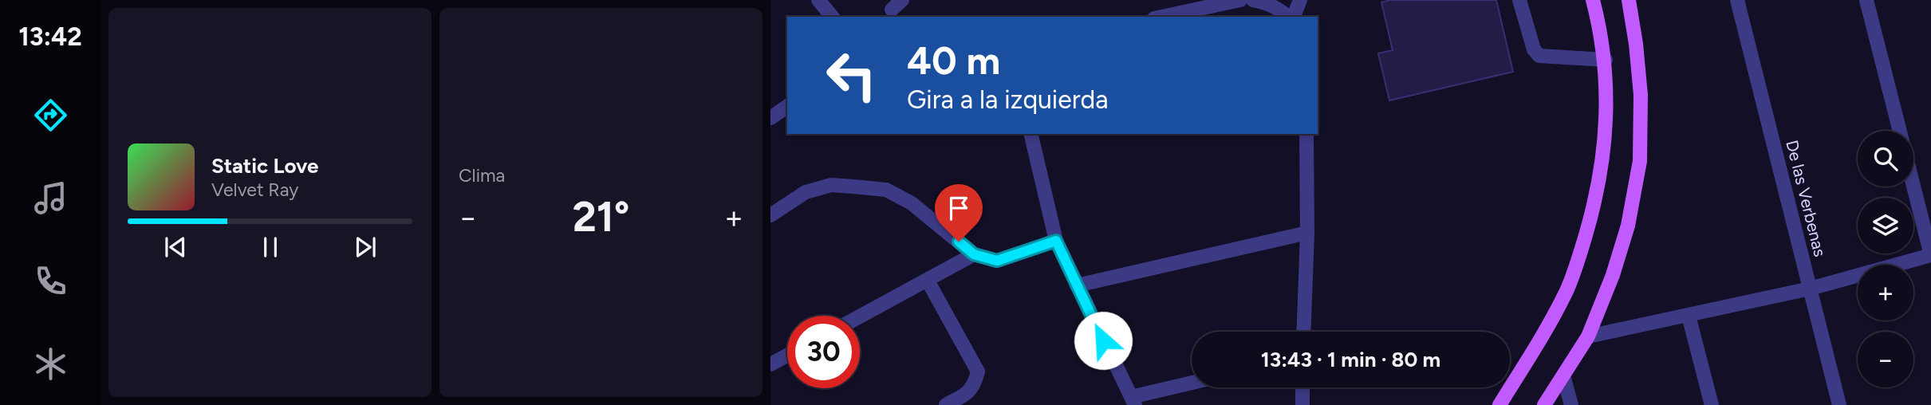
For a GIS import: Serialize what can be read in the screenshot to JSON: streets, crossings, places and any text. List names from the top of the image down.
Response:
{
  "streets": {
    "street": ["De las Verbenas"]
  },
  "page": {
    "tabs": "13:42",
    "tile": "Clima",
    "turn": ["40 m", "Gira a la izquierda"],
    "map_buttons": ["+", "−"],
    "song": ["Static Love", "Velvet Ray"],
    "heat": ["−", "21°", "+"],
    "limit": "30",
    "trip": "13:43 · 1 min · 80 m"
  }
}
